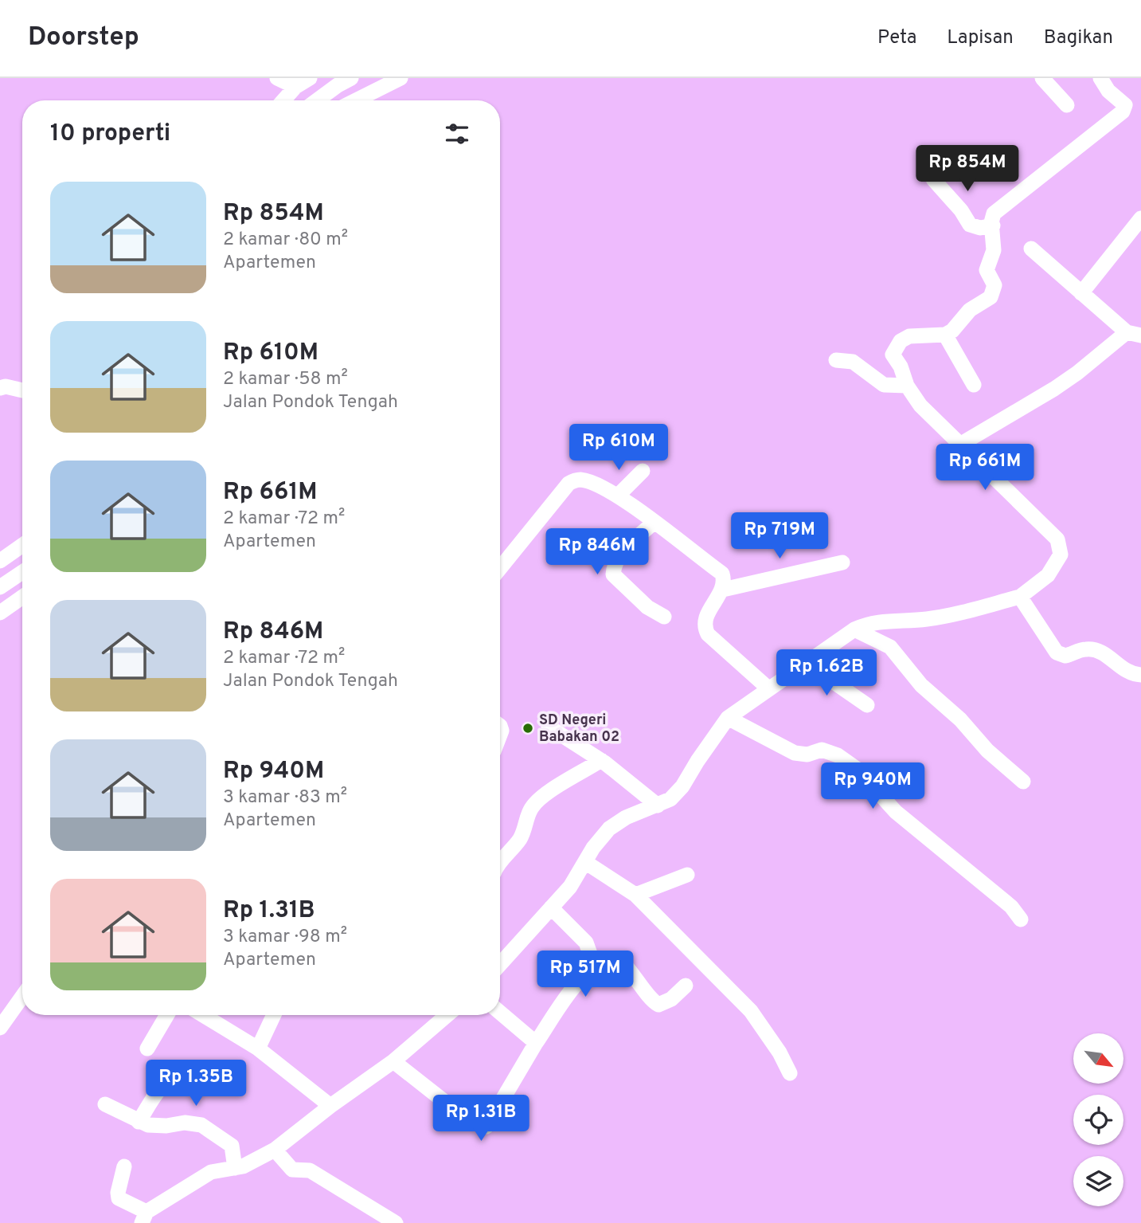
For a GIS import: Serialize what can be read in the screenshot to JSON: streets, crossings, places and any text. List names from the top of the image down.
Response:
{
  "places": ["SD Negeri Babakan 02"],
  "north": "bottom right",
  "page": {
    "header": "Doorstep",
    "nav": ["Peta", "Lapisan", "Bagikan"],
    "heading": "10 properti",
    "price": [
      "Rp 854M",
      "Rp 610M",
      "Rp 661M",
      "Rp 719M",
      "Rp 846M",
      "Rp 1.62B",
      "Rp 940M",
      "Rp 517M",
      "Rp 1.35B",
      "Rp 1.31B"
    ],
    "list": [
      {
        "name": "Rp 854M",
        "note": "2 kamar · 80 m² · Apartemen"
      },
      {
        "name": "Rp 610M",
        "note": "2 kamar · 58 m² · Jalan Pondok Tengah"
      },
      {
        "name": "Rp 661M",
        "note": "2 kamar · 72 m² · Apartemen"
      },
      {
        "name": "Rp 846M",
        "note": "2 kamar · 72 m² · Jalan Pondok Tengah"
      },
      {
        "name": "Rp 940M",
        "note": "3 kamar · 83 m² · Apartemen"
      },
      {
        "name": "Rp 1.31B",
        "note": "3 kamar · 98 m² · Apartemen"
      }
    ]
  }
}
